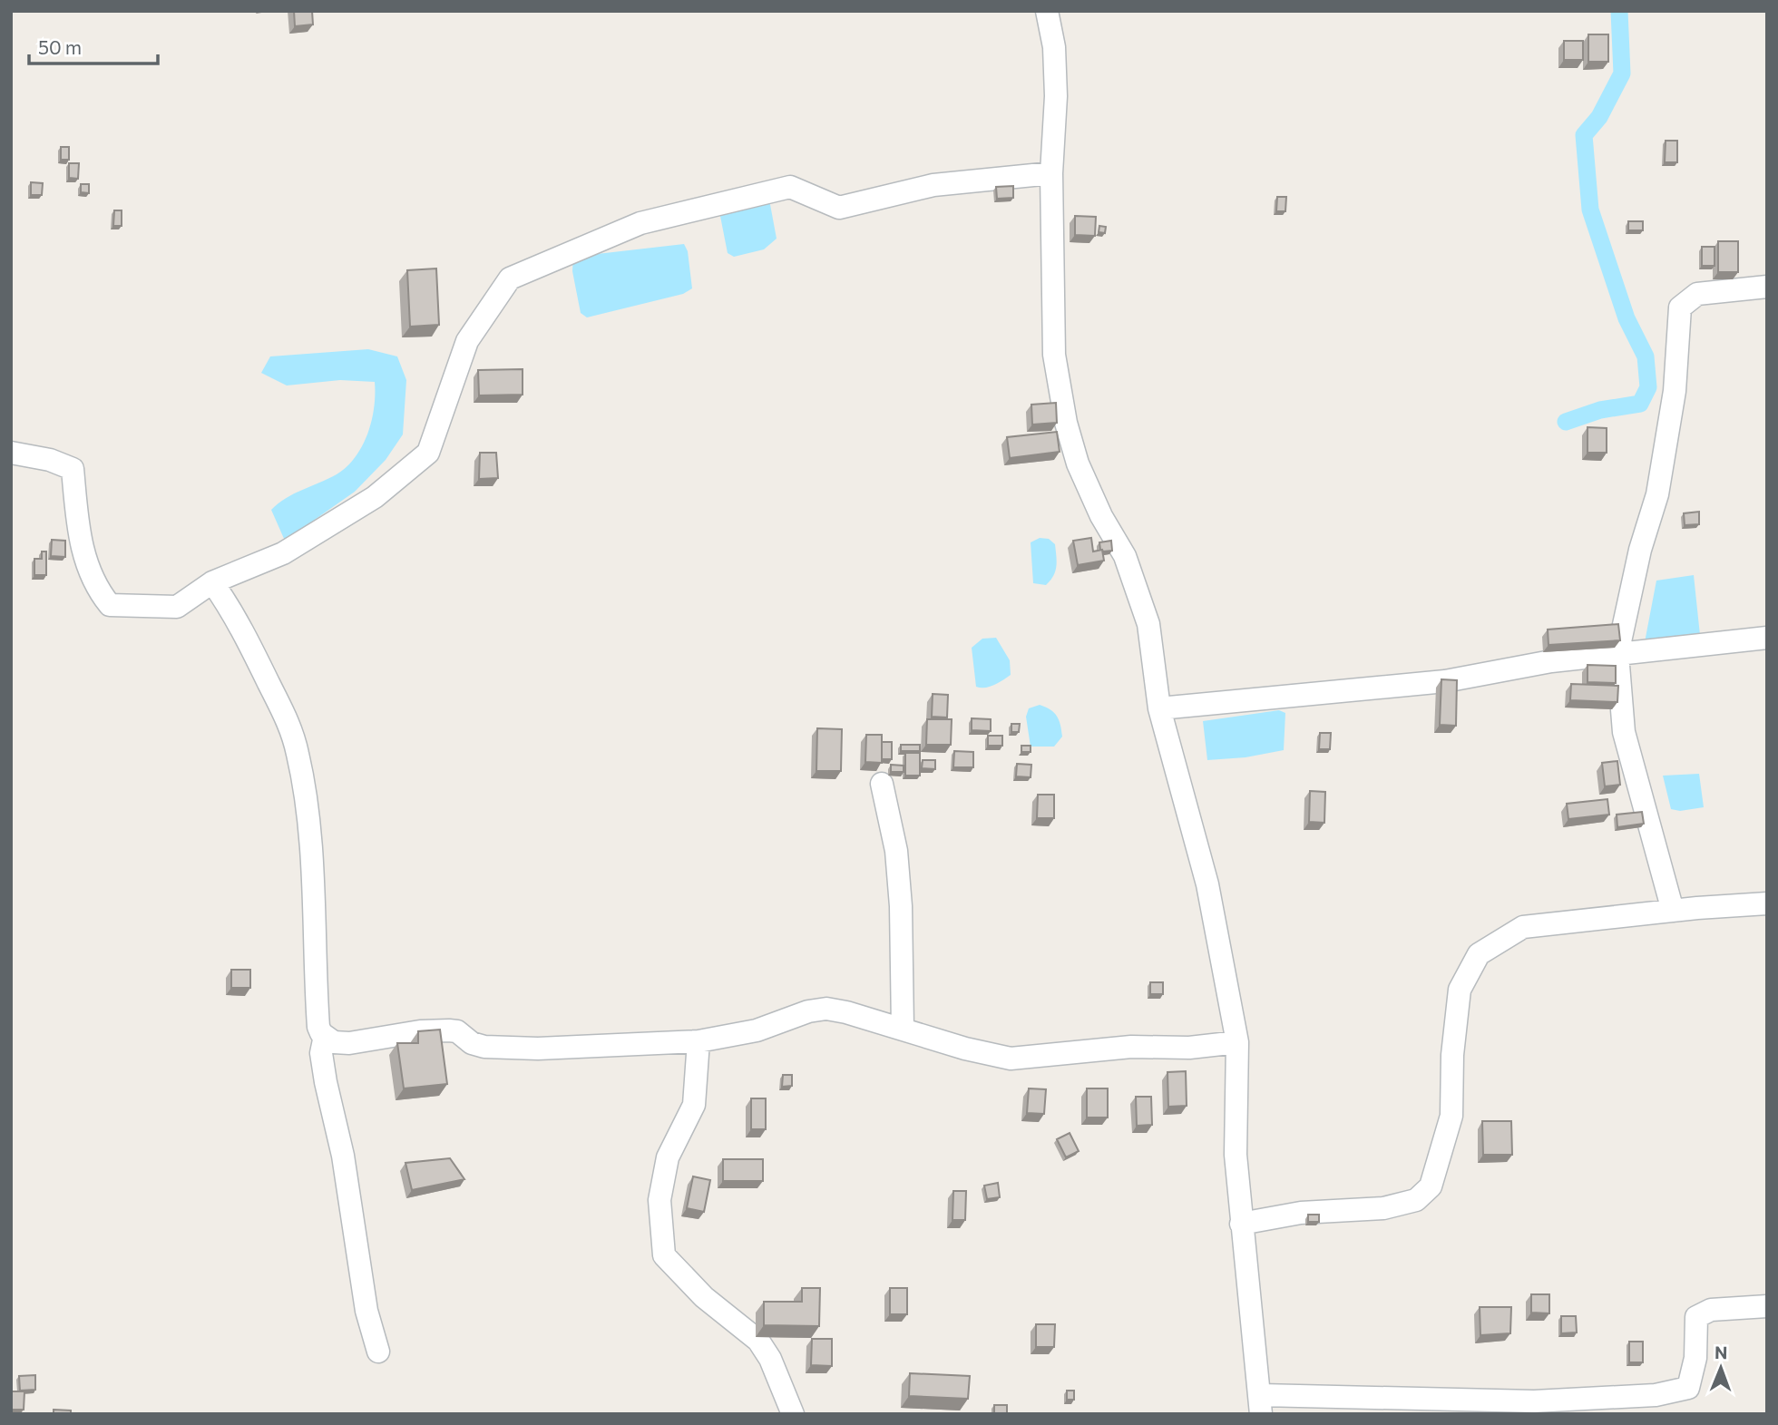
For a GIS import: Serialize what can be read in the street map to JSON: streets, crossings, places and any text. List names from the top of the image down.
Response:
{
  "scale_bar": "50 m",
  "north": "top"
}
